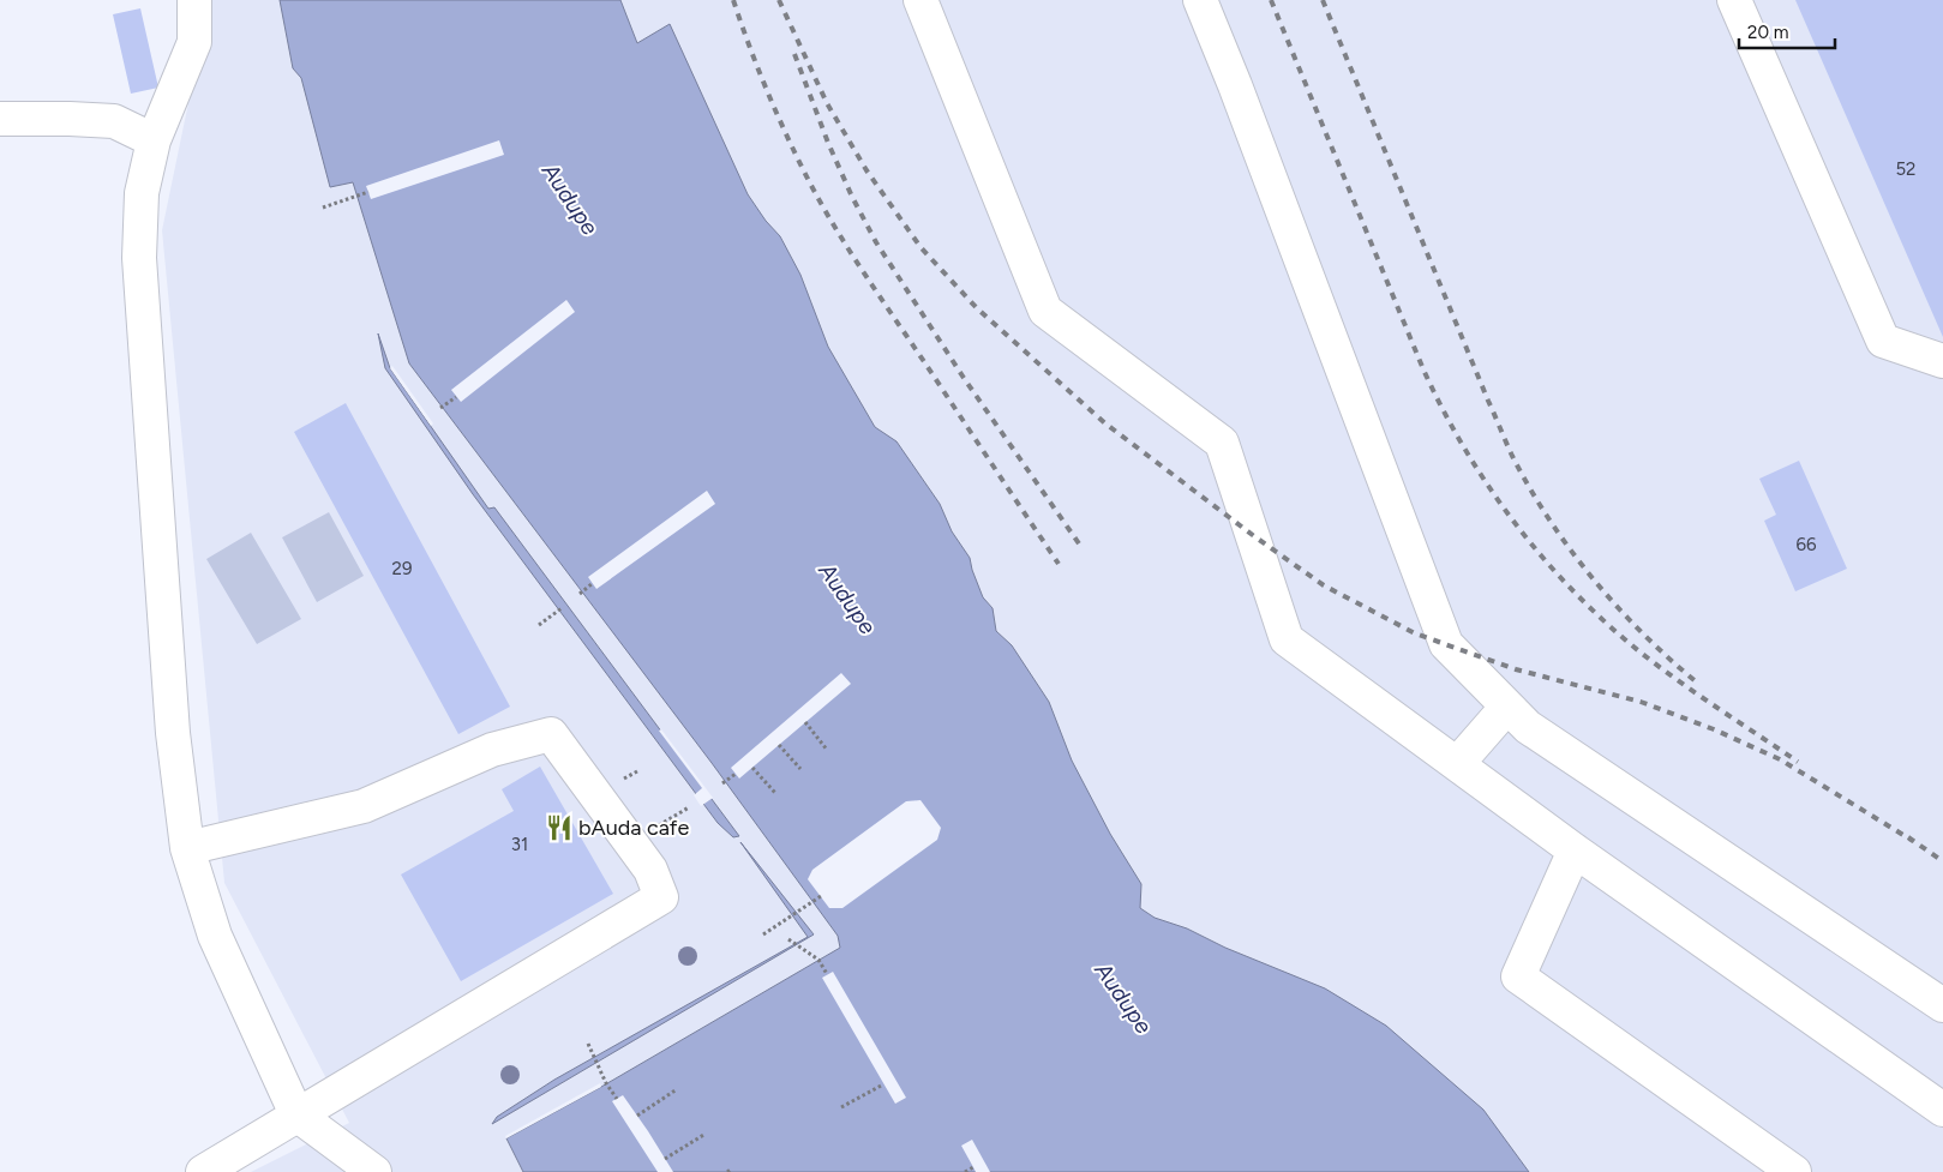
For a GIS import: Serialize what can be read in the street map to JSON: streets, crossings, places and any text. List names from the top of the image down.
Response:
{
  "water": ["Audupe"],
  "places": {
    "restaurant": ["bAuda cafe"]
  },
  "house_numbers": [
    "52",
    "66",
    "29",
    "31"
  ],
  "scale_bar": "20 m"
}
